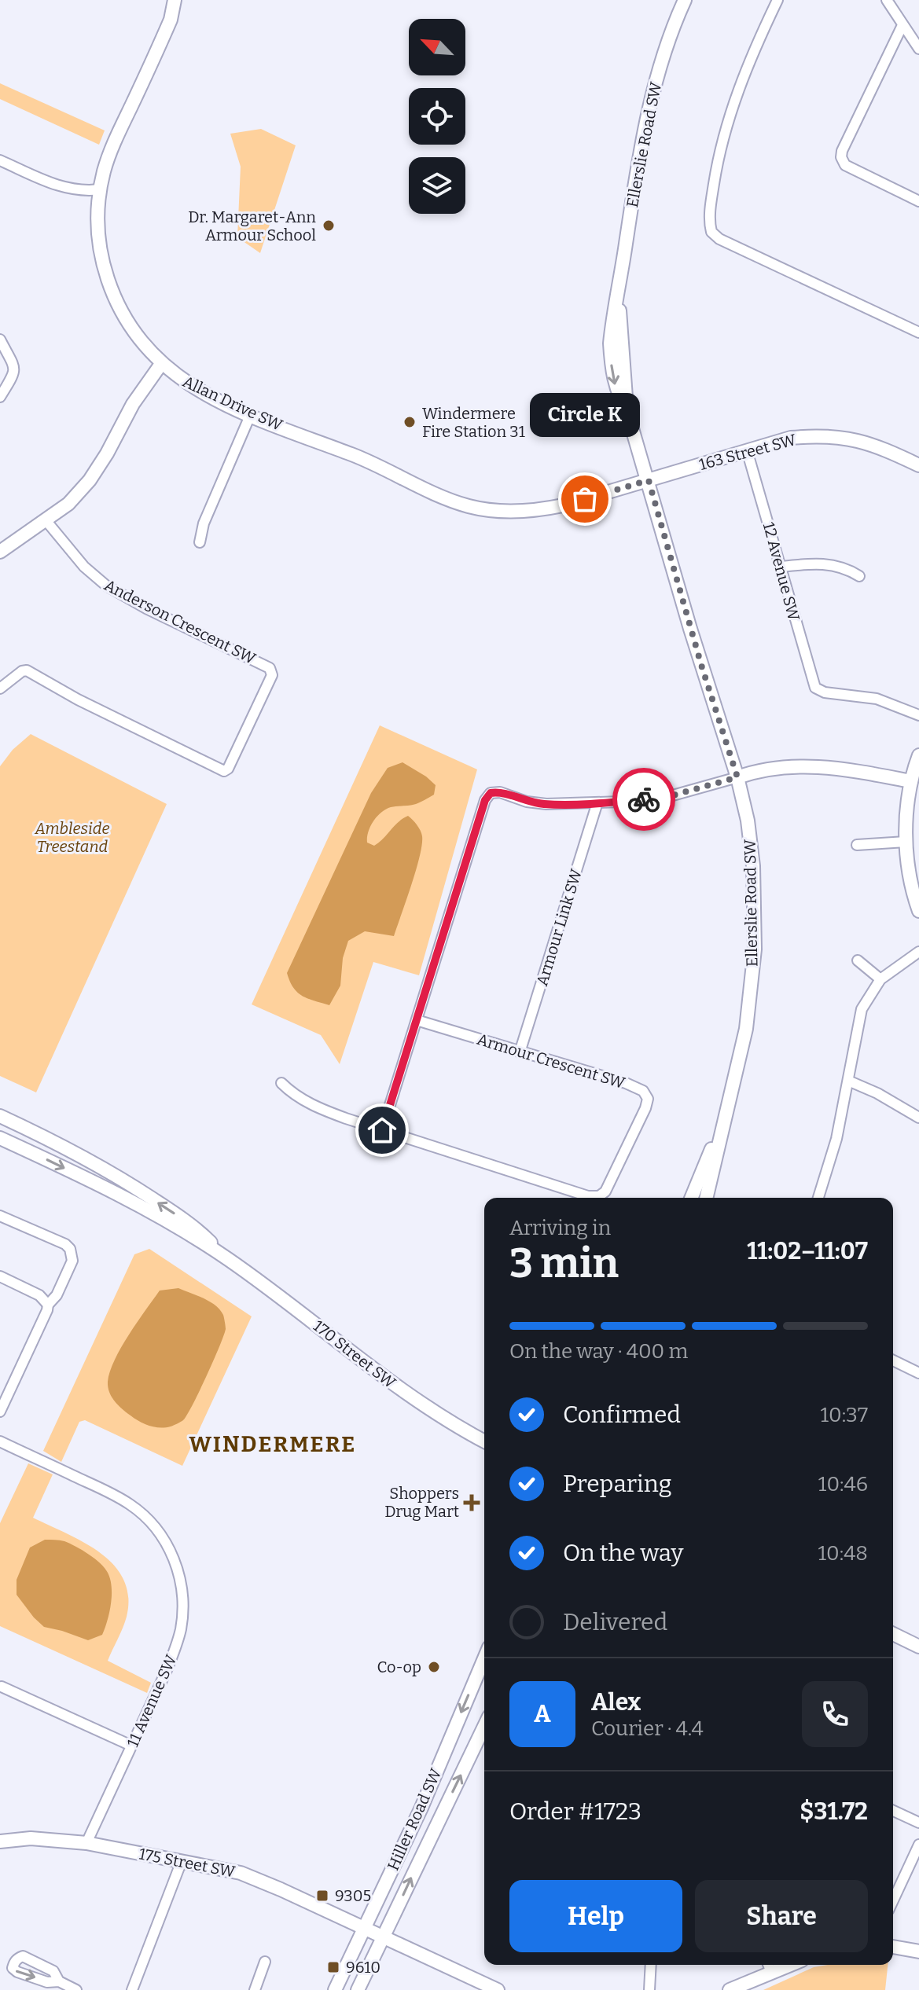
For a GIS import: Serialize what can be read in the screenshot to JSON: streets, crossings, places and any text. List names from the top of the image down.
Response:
{
  "streets": {
    "main road": [
      "Ellerslie Road SW",
      "Allan Drive SW",
      "163 Street SW",
      "170 Street SW",
      "Hiller Road SW",
      "175 Street SW"
    ],
    "street": [
      "12 Avenue SW",
      "Anderson Crescent SW",
      "Armour Link SW",
      "Armour Crescent SW",
      "11 Avenue SW"
    ]
  },
  "crossings": [
    ["Ellerslie Road SW", "Allan Drive SW"],
    ["Ellerslie Road SW", "163 Street SW"],
    ["Allan Drive SW", "163 Street SW"],
    ["163 Street SW", "12 Avenue SW"],
    ["Armour Link SW", "Armour Crescent SW"],
    ["11 Avenue SW", "175 Street SW"],
    ["Hiller Road SW", "175 Street SW"]
  ],
  "districts": ["WINDERMERE"],
  "parks": ["Ambleside Treestand"],
  "places": {
    "other": [
      "Dr. Margaret-Ann Armour School",
      "Windermere Fire Station 31",
      "Circle K",
      "Co-op"
    ],
    "health": ["Shoppers Drug Mart"],
    "transit": ["9305", "9610"]
  },
  "north": "top left",
  "page": {
    "bubble": "Circle K",
    "heading": ["3 min", "Arriving in", "11:02–11:07"],
    "panel": [
      "Alex",
      "Courier · 4.4",
      "Order #1723",
      "$31.72"
    ],
    "bar": "On the way · 400 m",
    "list": [
      ["Confirmed", "10:37"],
      ["Preparing", "10:46"],
      ["On the way", "10:48"],
      "Delivered"
    ],
    "round": "A",
    "buttons": ["Help", "Share"]
  }
}
